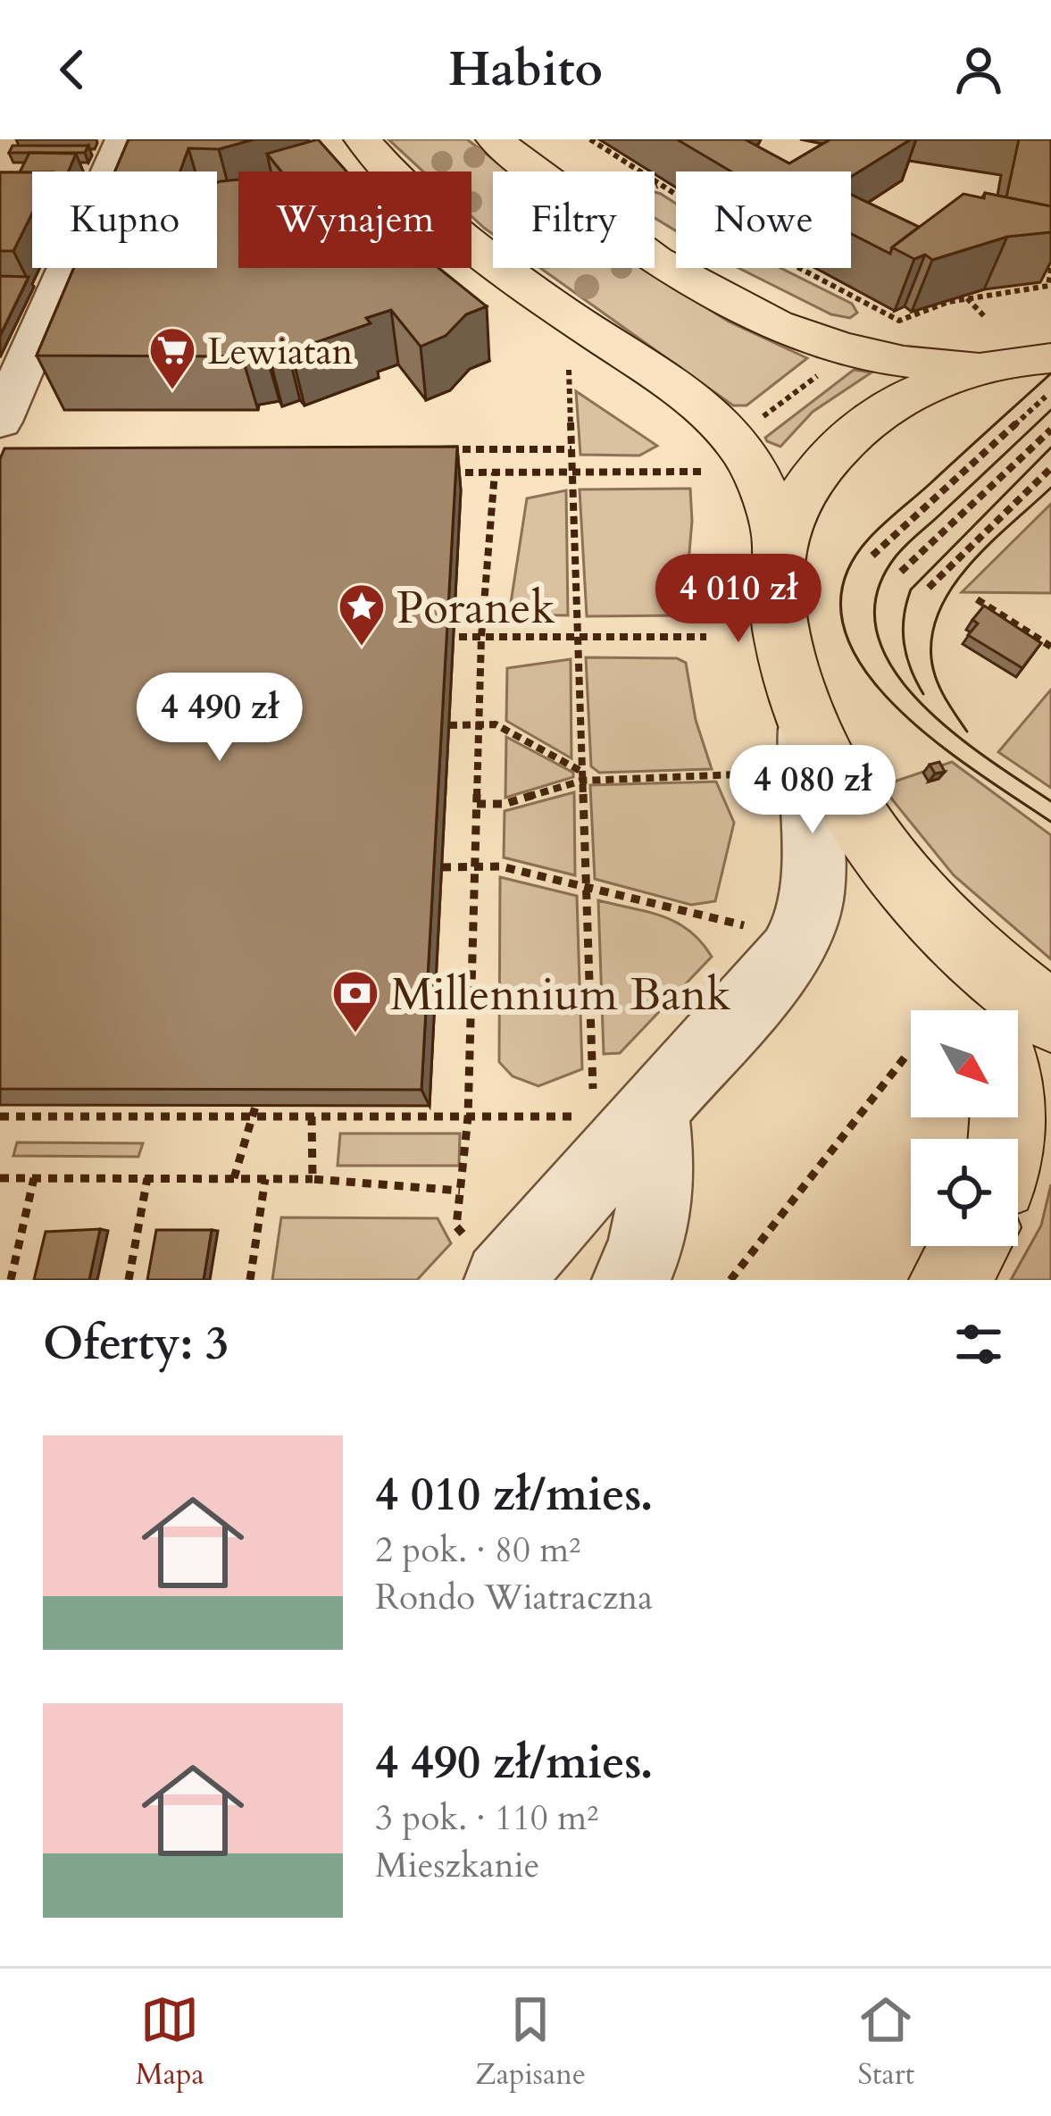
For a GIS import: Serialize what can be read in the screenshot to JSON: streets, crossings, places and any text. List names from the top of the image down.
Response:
{
  "places": {
    "supermarket": ["Lewiatan"],
    "place": ["Poranek"],
    "bank": ["Millennium Bank"]
  },
  "north": "bottom right",
  "page": {
    "header": "Habito",
    "chip": [
      "Kupno",
      "Wynajem",
      "Filtry",
      "Nowe"
    ],
    "price": ["4 010 zł", "4 490 zł", "4 080 zł"],
    "heading": "Oferty: 3",
    "list": [
      {
        "name": "4 010 zł/mies.",
        "note": "2 pok. · 80 m² · Rondo Wiatraczna"
      },
      {
        "name": "4 490 zł/mies.",
        "note": "3 pok. · 110 m² · Mieszkanie"
      }
    ],
    "tabs": ["Mapa", "Zapisane", "Start"]
  }
}
